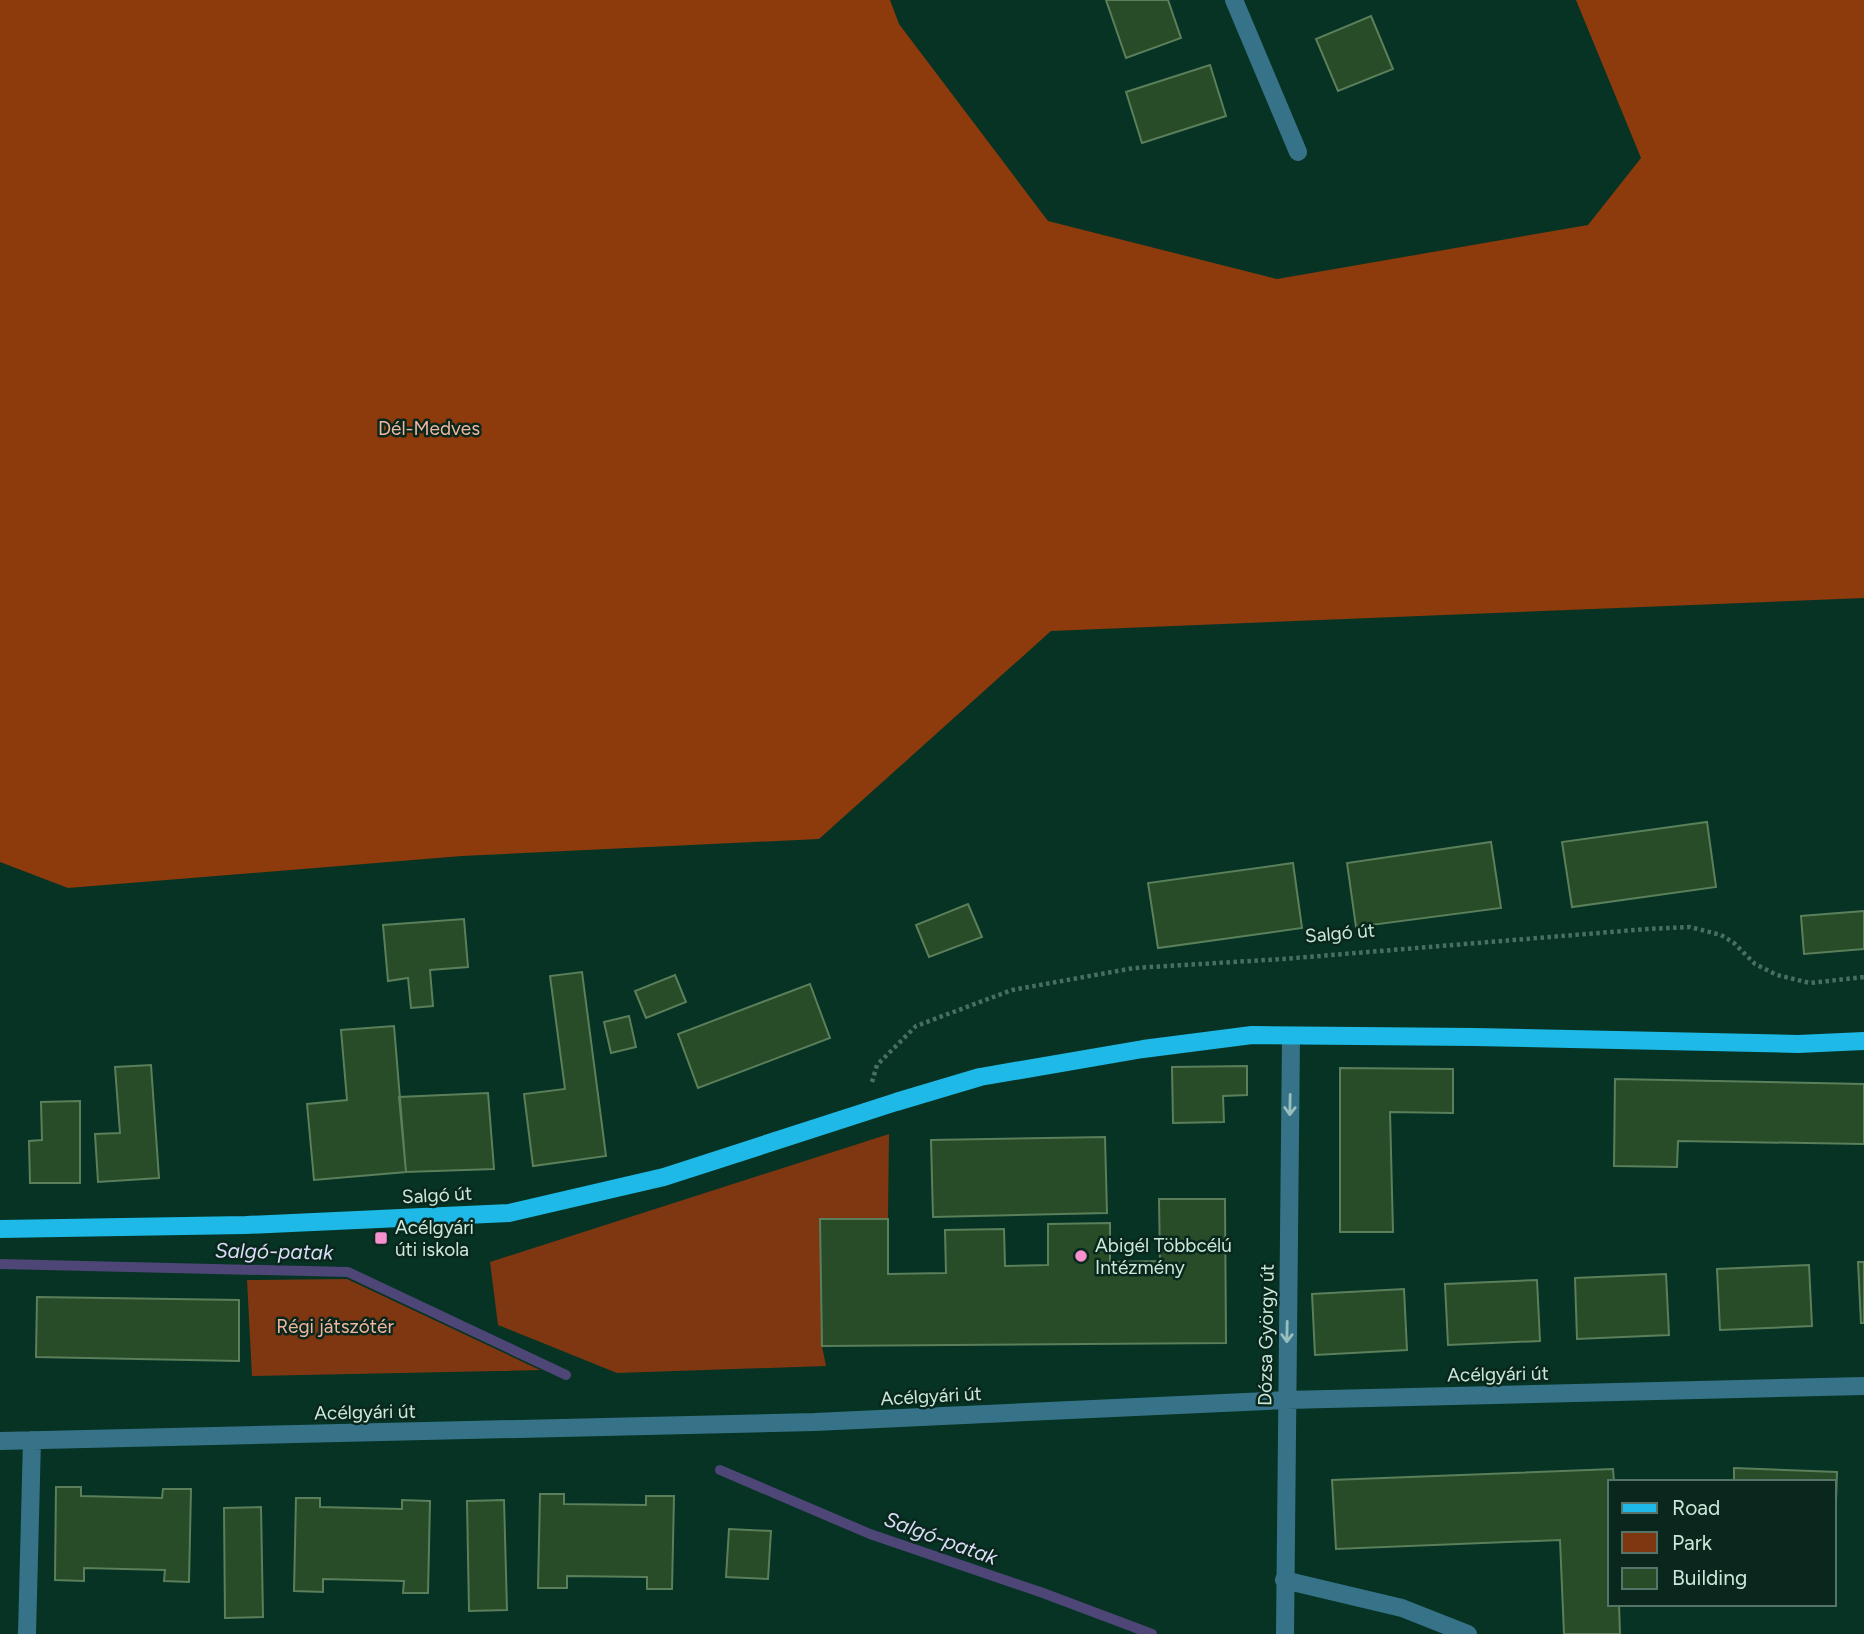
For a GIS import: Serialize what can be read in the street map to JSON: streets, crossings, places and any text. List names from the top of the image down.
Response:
{
  "streets": {
    "main road": ["Salgó út"],
    "street": ["Dózsa György út", "Acélgyári út"]
  },
  "crossings": [
    ["Salgó út", "Dózsa György út"],
    ["Dózsa György út", "Acélgyári út"]
  ],
  "one_way": ["Dózsa György út"],
  "water": ["Salgó-patak"],
  "parks": ["Dél-Medves", "Régi játszótér"],
  "places": {
    "transit": ["Acélgyári úti iskola"],
    "other": ["Abigél Többcélú Intézmény"]
  },
  "legend": ["Road", "Park", "Building"]
}
